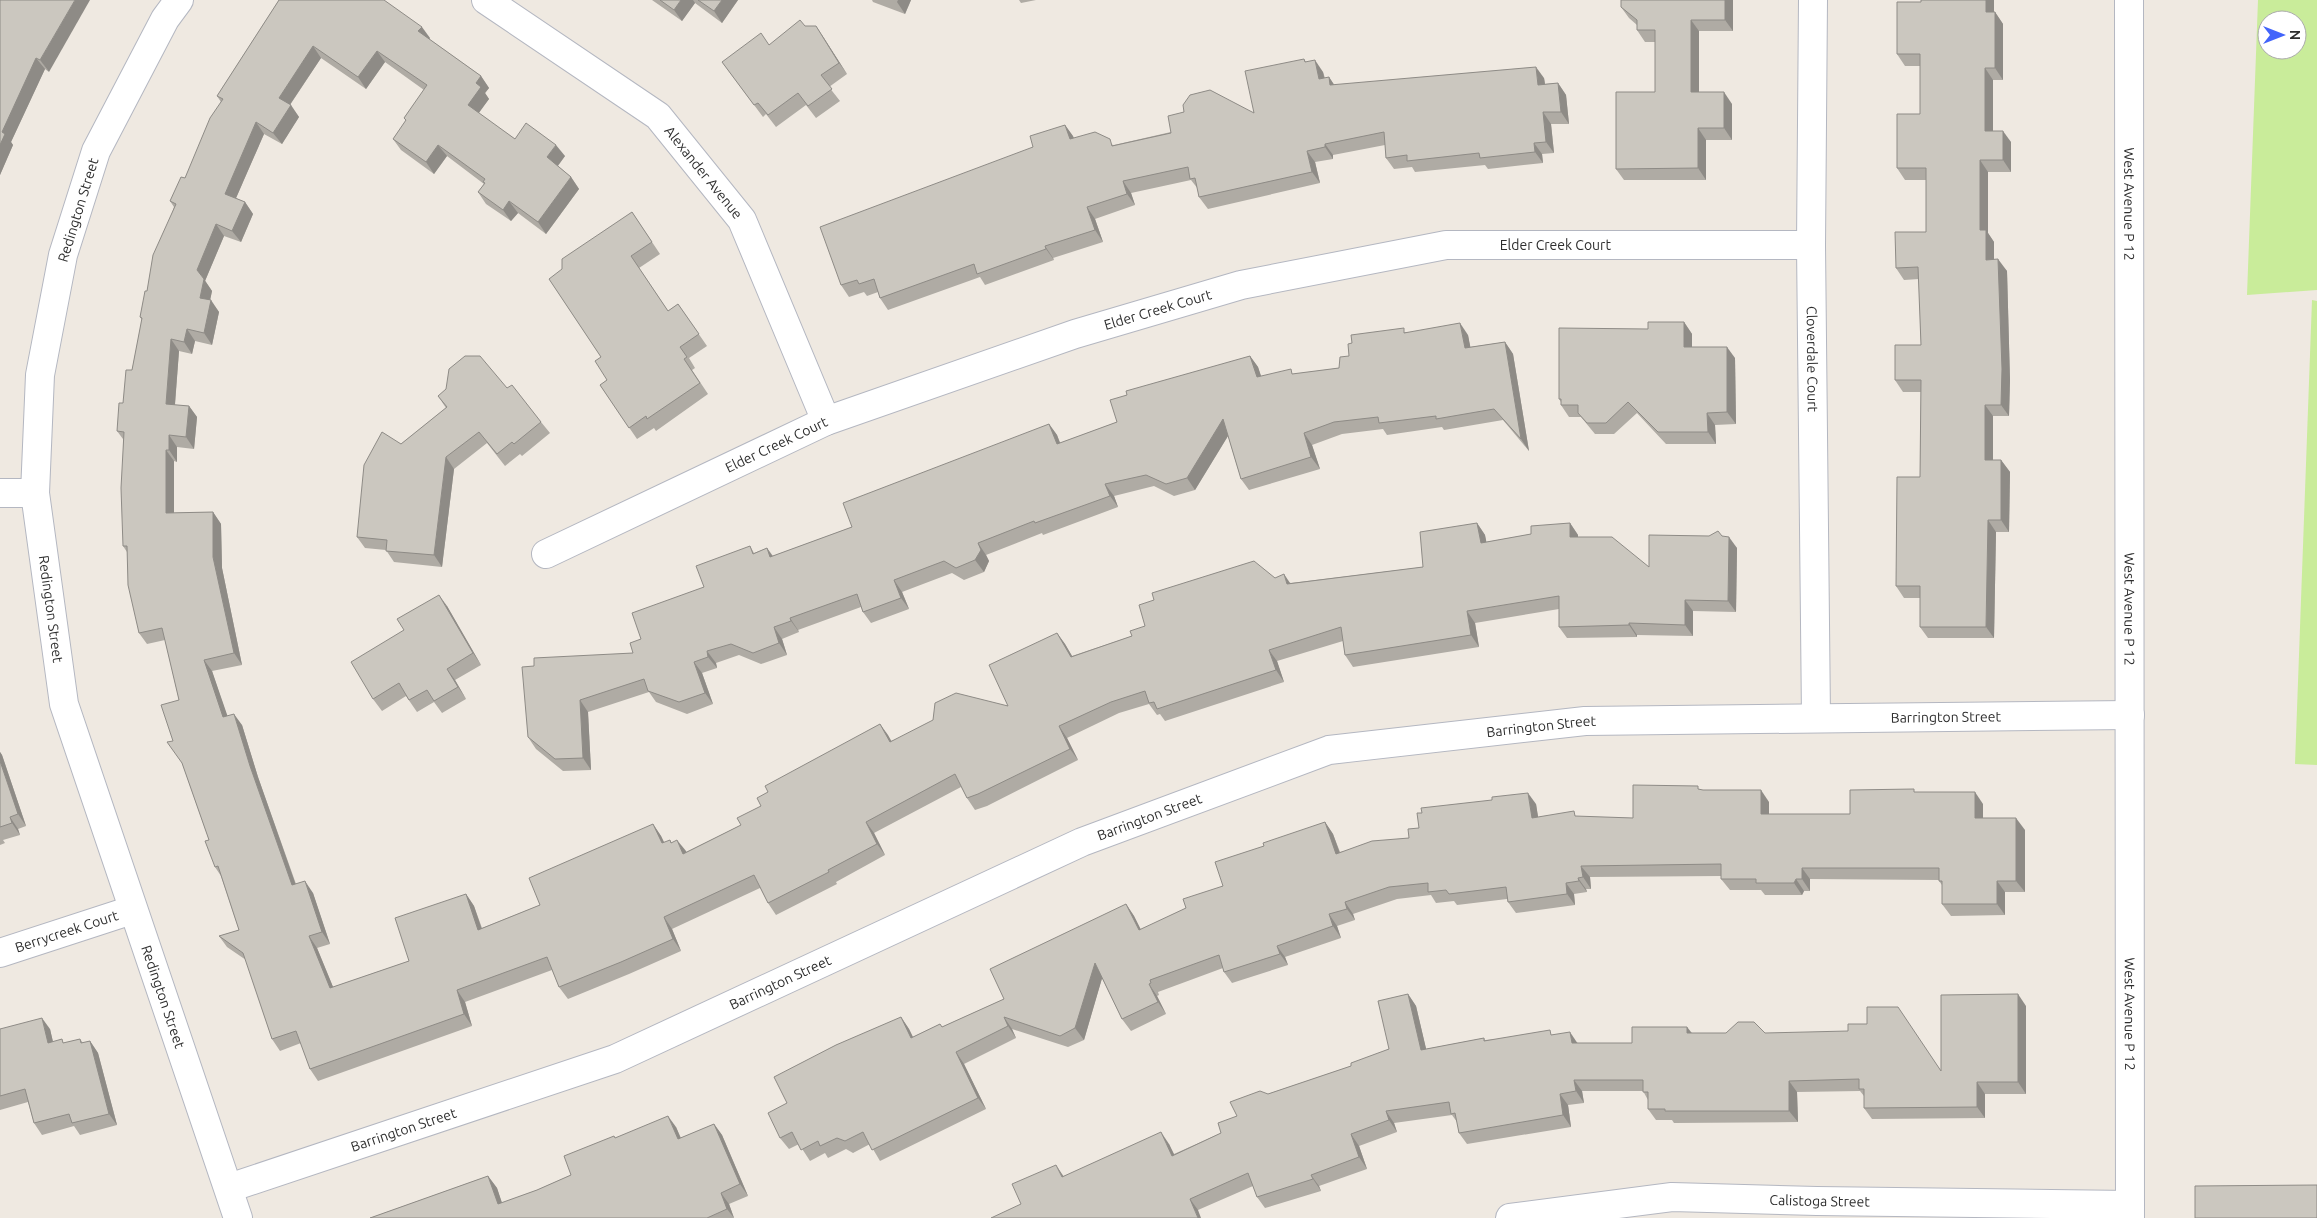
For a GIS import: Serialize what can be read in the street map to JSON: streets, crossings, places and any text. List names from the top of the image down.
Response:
{
  "streets": {
    "street": [
      "Alexander Avenue",
      "West Avenue P 12",
      "Redington Street",
      "Elder Creek Court",
      "Cloverdale Court",
      "Barrington Street",
      "Berrycreek Court",
      "Calistoga Street"
    ]
  },
  "crossings": [
    ["Alexander Avenue", "Elder Creek Court"],
    ["West Avenue P 12", "Barrington Street"],
    ["West Avenue P 12", "Calistoga Street"],
    ["Redington Street", "Barrington Street"],
    ["Redington Street", "Berrycreek Court"],
    ["Elder Creek Court", "Cloverdale Court"],
    ["Cloverdale Court", "Barrington Street"]
  ],
  "north": "right"
}
